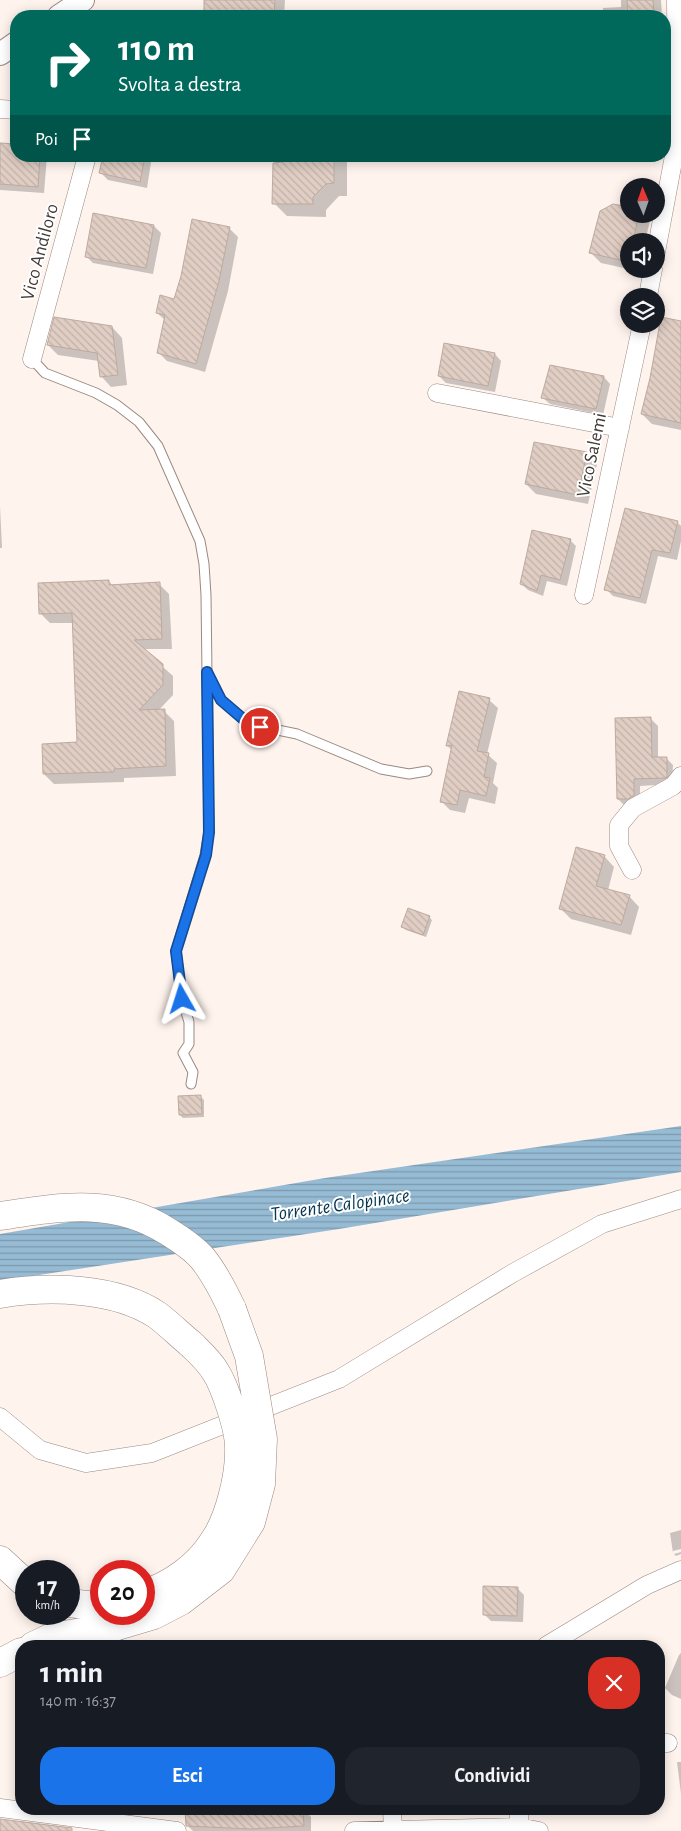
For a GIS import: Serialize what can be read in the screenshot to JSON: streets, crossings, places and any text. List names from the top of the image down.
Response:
{
  "streets": {
    "street": ["Vico Andiloro", "Vico Salemi"]
  },
  "water": ["Torrente Calopinace"],
  "north": "top",
  "page": {
    "turn": ["110 m", "Svolta a destra"],
    "then": "Poi",
    "speed": "17 km/h",
    "limit": "20",
    "heading": ["1 min", "140 m · 16:37"],
    "buttons": ["Esci", "Condividi"]
  }
}
